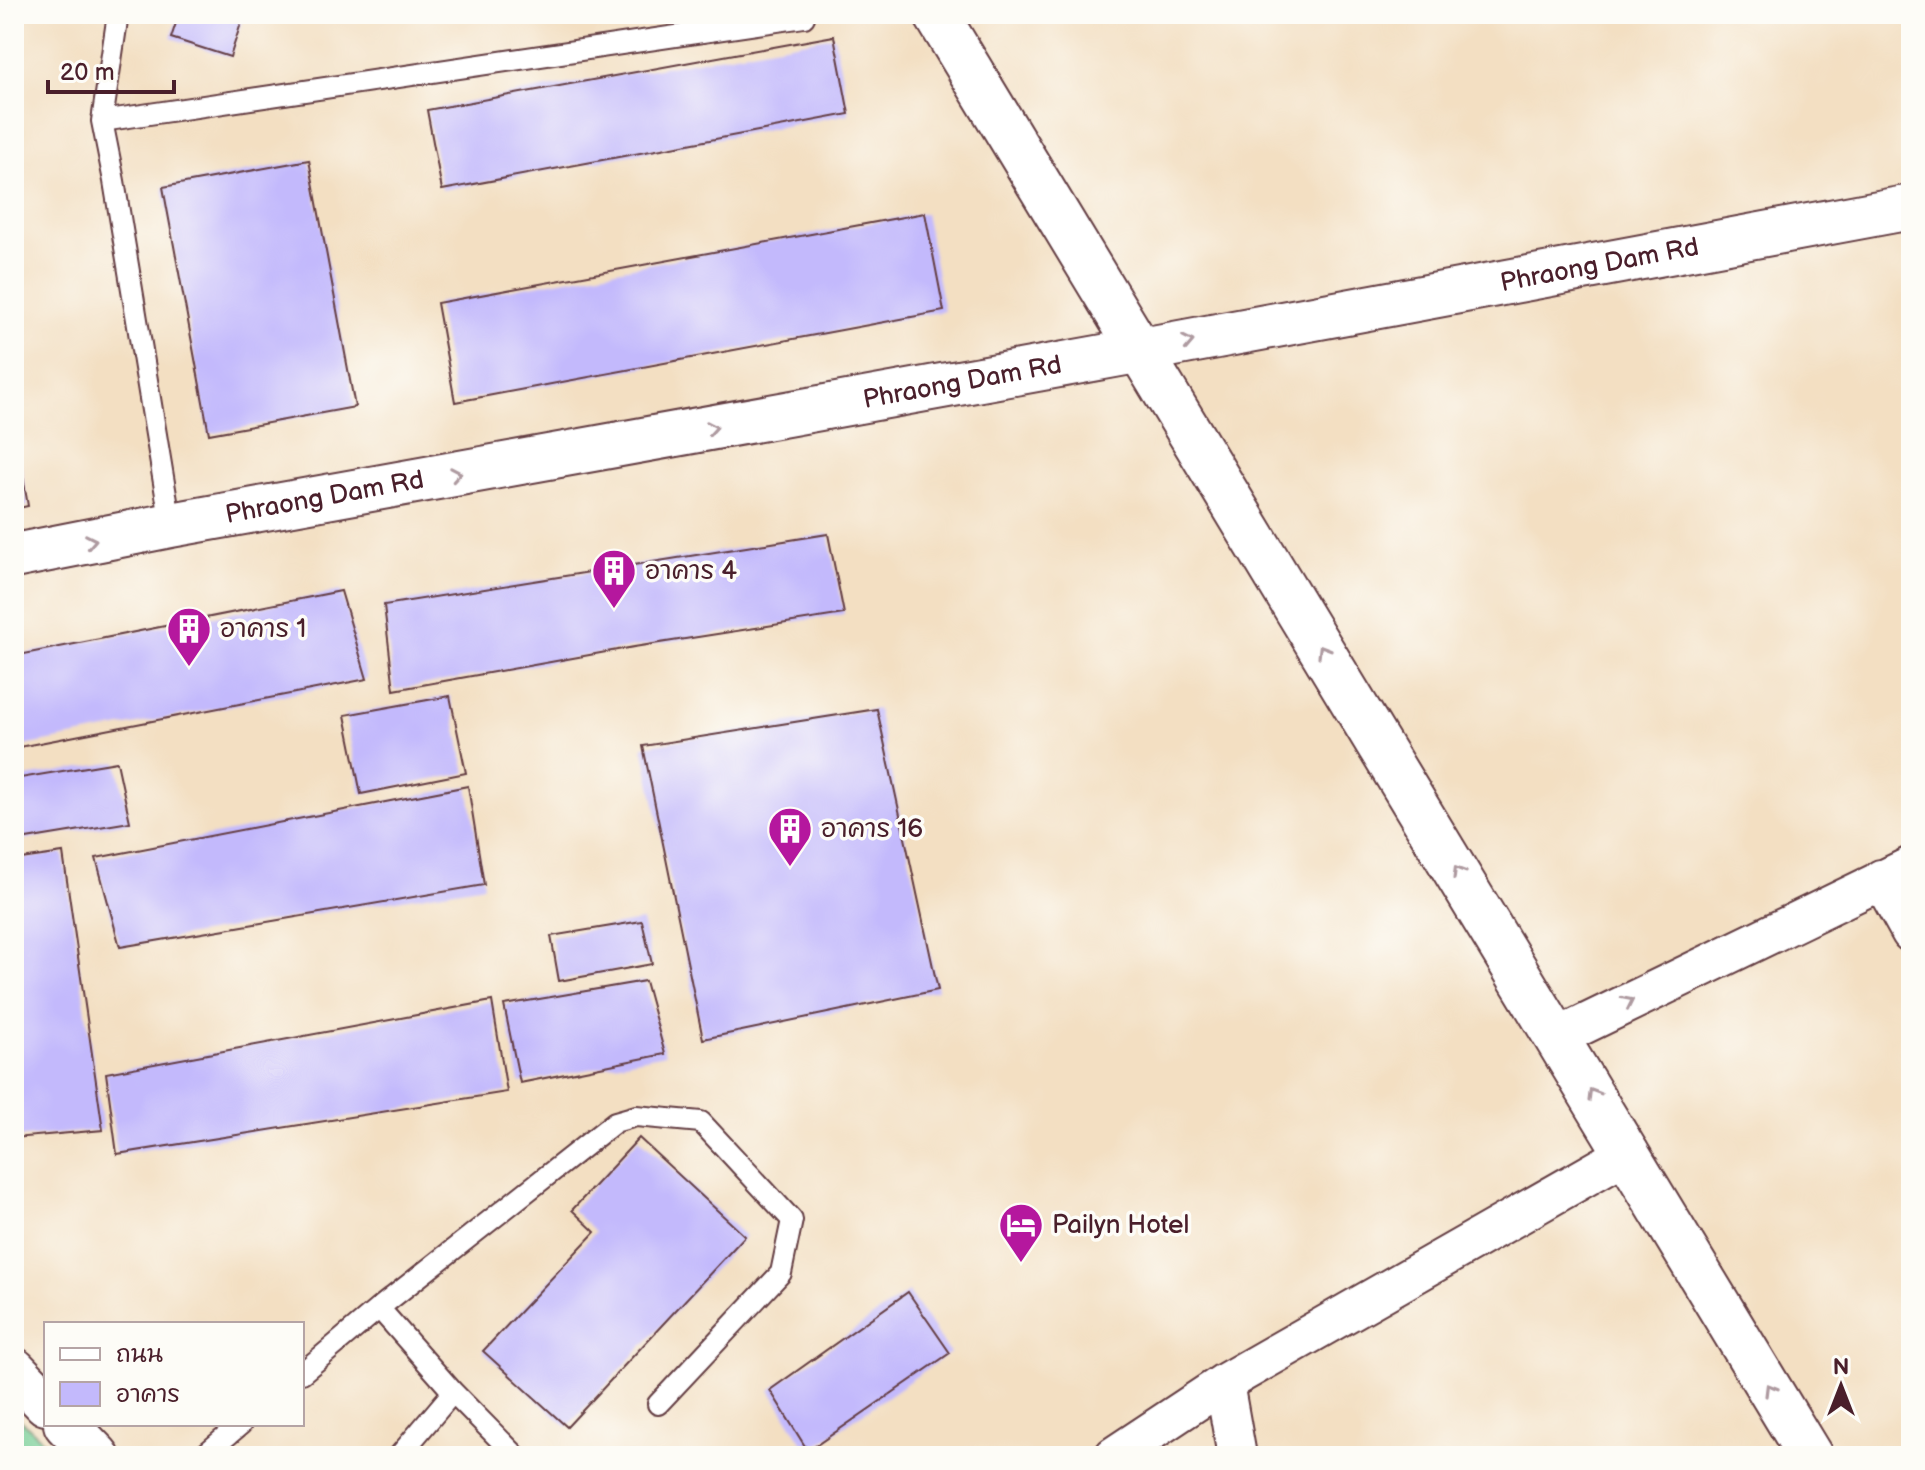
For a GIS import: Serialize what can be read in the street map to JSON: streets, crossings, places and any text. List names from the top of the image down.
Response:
{
  "streets": {
    "street": ["Phraong Dam Rd"]
  },
  "one_way": ["Phraong Dam Rd"],
  "places": {
    "building": ["อาคาร 4", "อาคาร 1", "อาคาร 16"],
    "hotel": ["Pailyn Hotel"]
  },
  "legend": ["ถนน", "อาคาร"],
  "scale_bar": "20 m",
  "north": "top"
}
